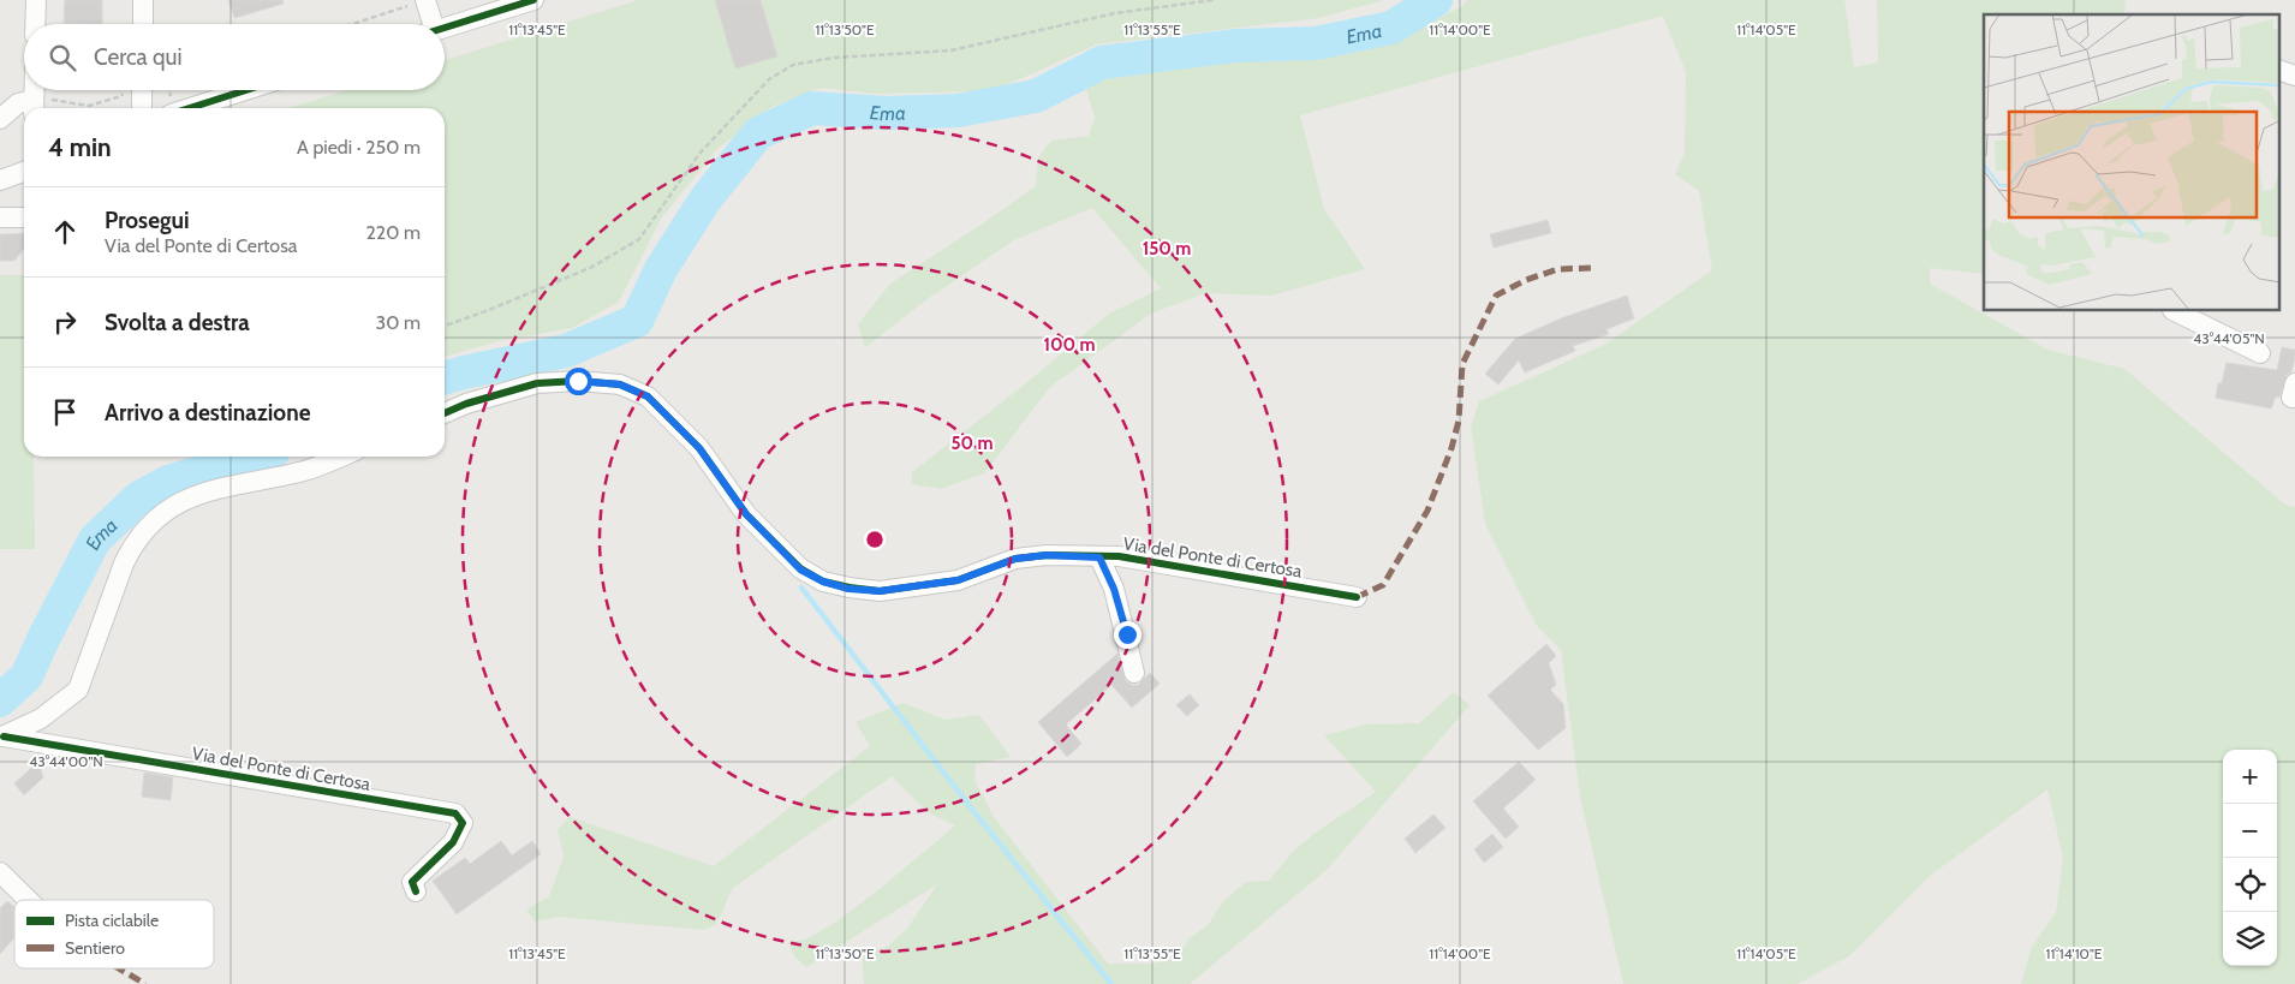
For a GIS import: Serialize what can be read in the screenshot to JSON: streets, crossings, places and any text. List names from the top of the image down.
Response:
{
  "streets": {
    "street": ["Via del Ponte di Certosa"]
  },
  "water": ["Ema"],
  "legend": ["Pista ciclabile", "Sentiero"],
  "page": {
    "search": "Cerca qui",
    "heading": ["4 min", "A piedi · 250 m"],
    "list": [
      ["Prosegui", "Via del Ponte di Certosa", "220 m"],
      ["Svolta a destra", "30 m"],
      "Arrivo a destinazione"
    ],
    "map_buttons": ["+", "−"]
  },
  "coordinates": [
    "11°13'45\"E",
    "11°13'50\"E",
    "11°13'55\"E",
    "11°14'00\"E",
    "11°14'05\"E",
    "43°44'05\"N",
    "43°44'00\"N",
    "11°14'10\"E"
  ],
  "rings": ["150 m", "100 m", "50 m"]
}
